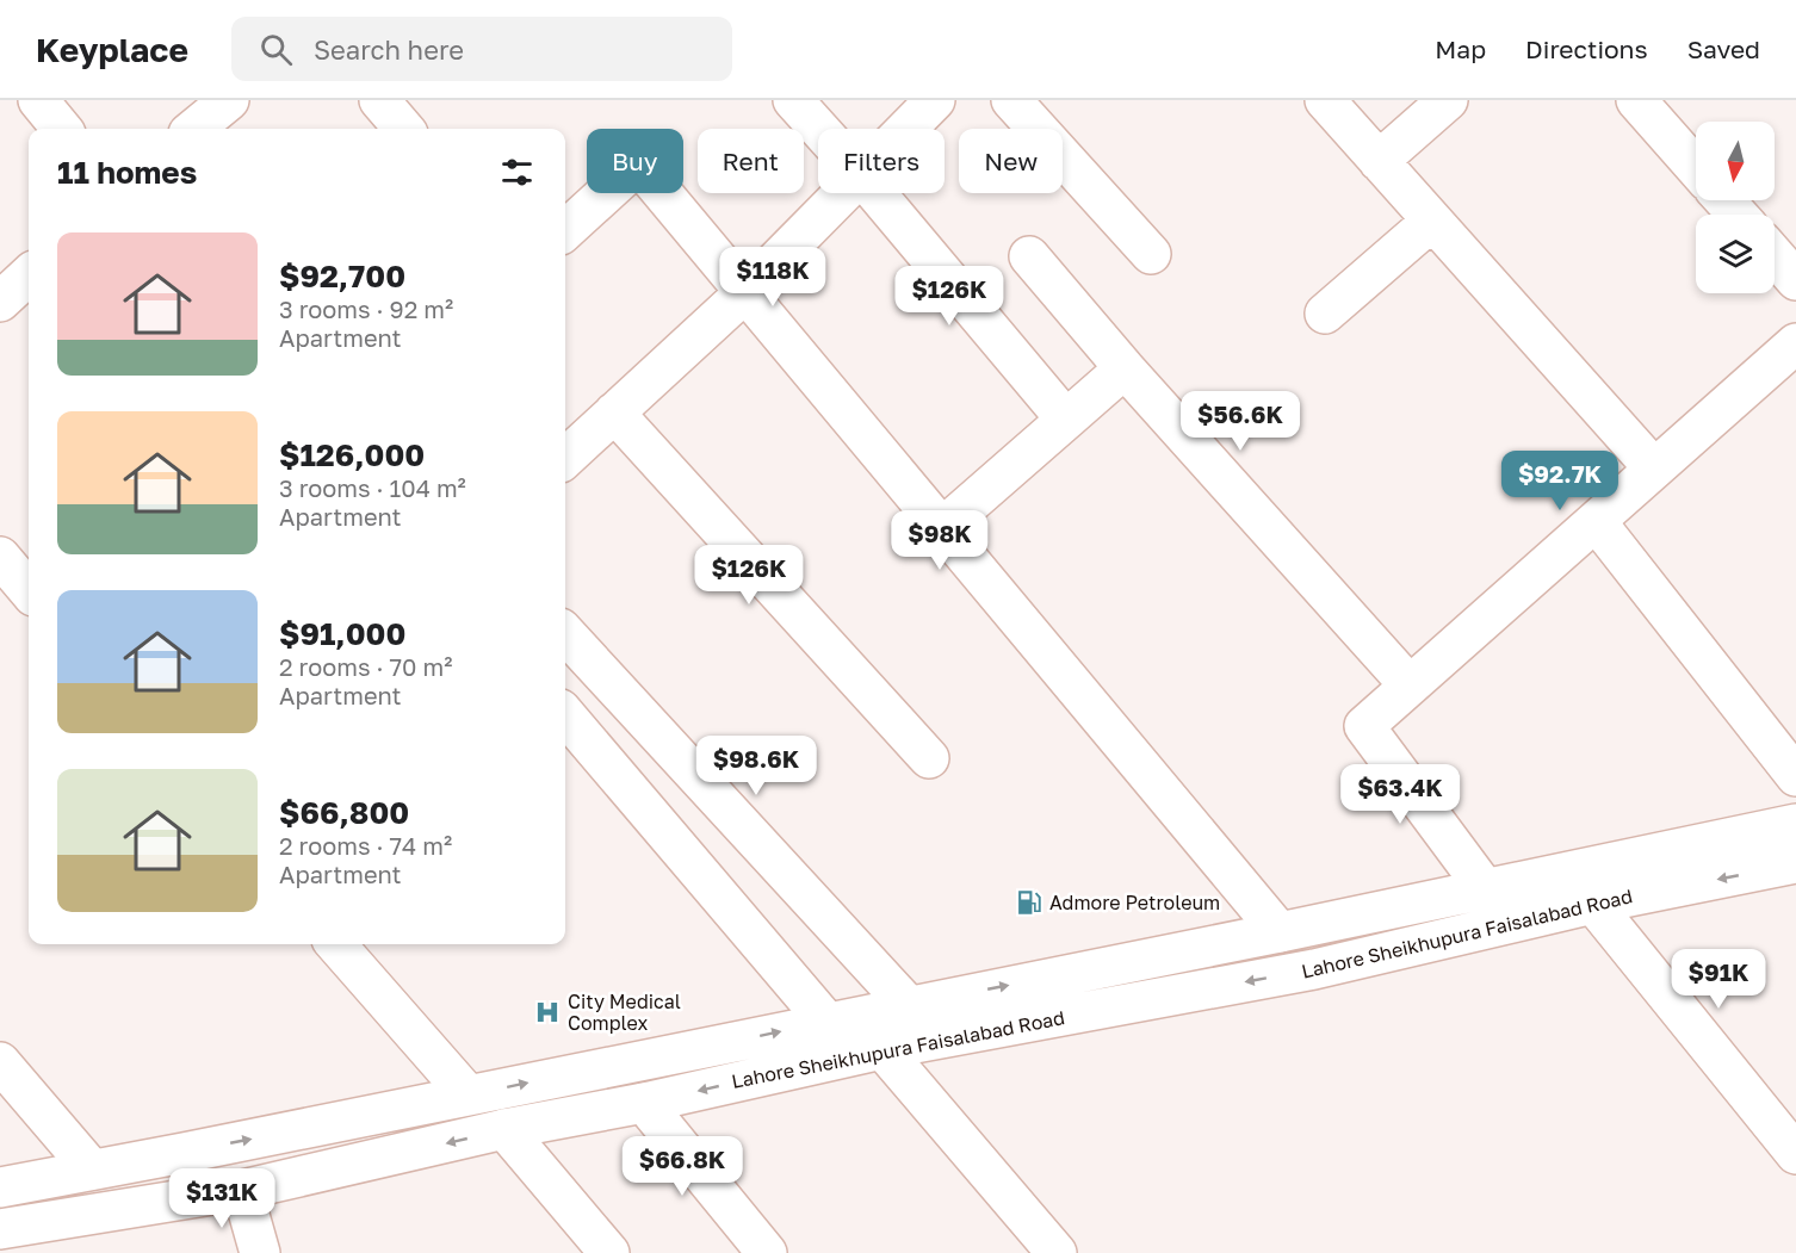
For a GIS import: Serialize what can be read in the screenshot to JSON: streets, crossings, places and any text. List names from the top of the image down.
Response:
{
  "streets": {
    "main road": ["Lahore Sheikhupura Faisalabad Road"]
  },
  "places": {
    "fuel station": ["Admore Petroleum"],
    "hospital": ["City Medical Complex"]
  },
  "north": "bottom",
  "page": {
    "header": "Keyplace",
    "search": "Search here",
    "nav": ["Map", "Directions", "Saved"],
    "chip": [
      "Buy",
      "Rent",
      "Filters",
      "New"
    ],
    "heading": "11 homes",
    "list": [
      {
        "name": "$92,700",
        "note": "3 rooms · 92 m² · Apartment"
      },
      {
        "name": "$126,000",
        "note": "3 rooms · 104 m² · Apartment"
      },
      {
        "name": "$91,000",
        "note": "2 rooms · 70 m² · Apartment"
      },
      {
        "name": "$66,800",
        "note": "2 rooms · 74 m² · Apartment"
      }
    ],
    "price": [
      "$118K",
      "$126K",
      "$56.6K",
      "$92.7K",
      "$98K",
      "$126K",
      "$98.6K",
      "$63.4K",
      "$91K",
      "$66.8K",
      "$131K"
    ]
  }
}
